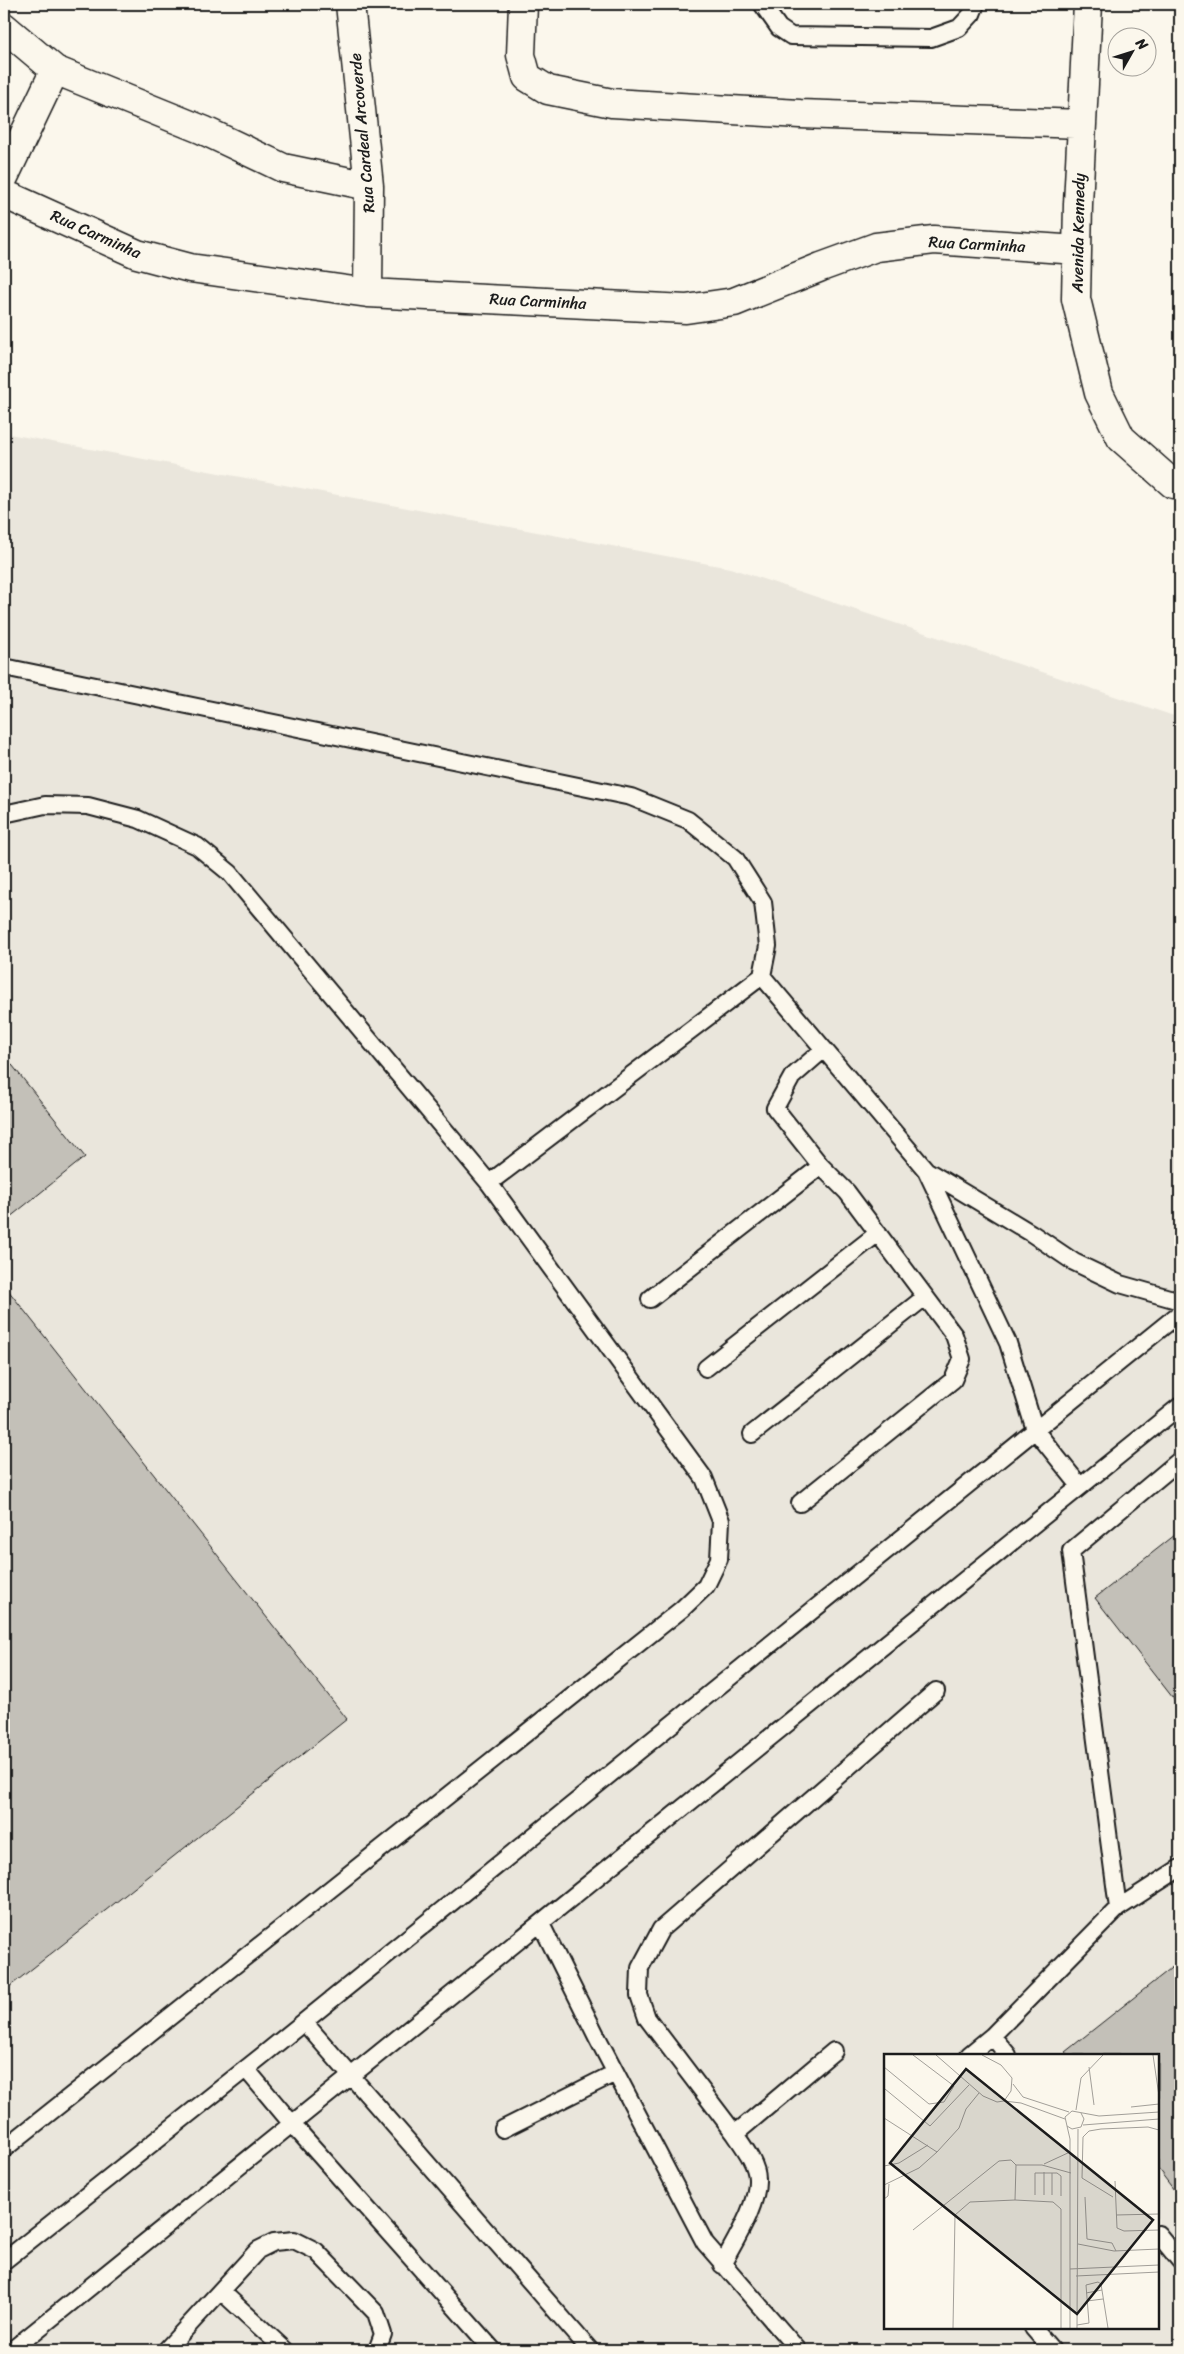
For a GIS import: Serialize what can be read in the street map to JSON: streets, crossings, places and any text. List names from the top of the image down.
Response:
{
  "streets": {
    "street": ["Rua Cardeal Arcoverde", "Avenida Kennedy", "Rua Carminha"]
  },
  "crossings": [
    ["Rua Cardeal Arcoverde", "Rua Carminha"],
    ["Avenida Kennedy", "Rua Carminha"]
  ],
  "north": "top right"
}
